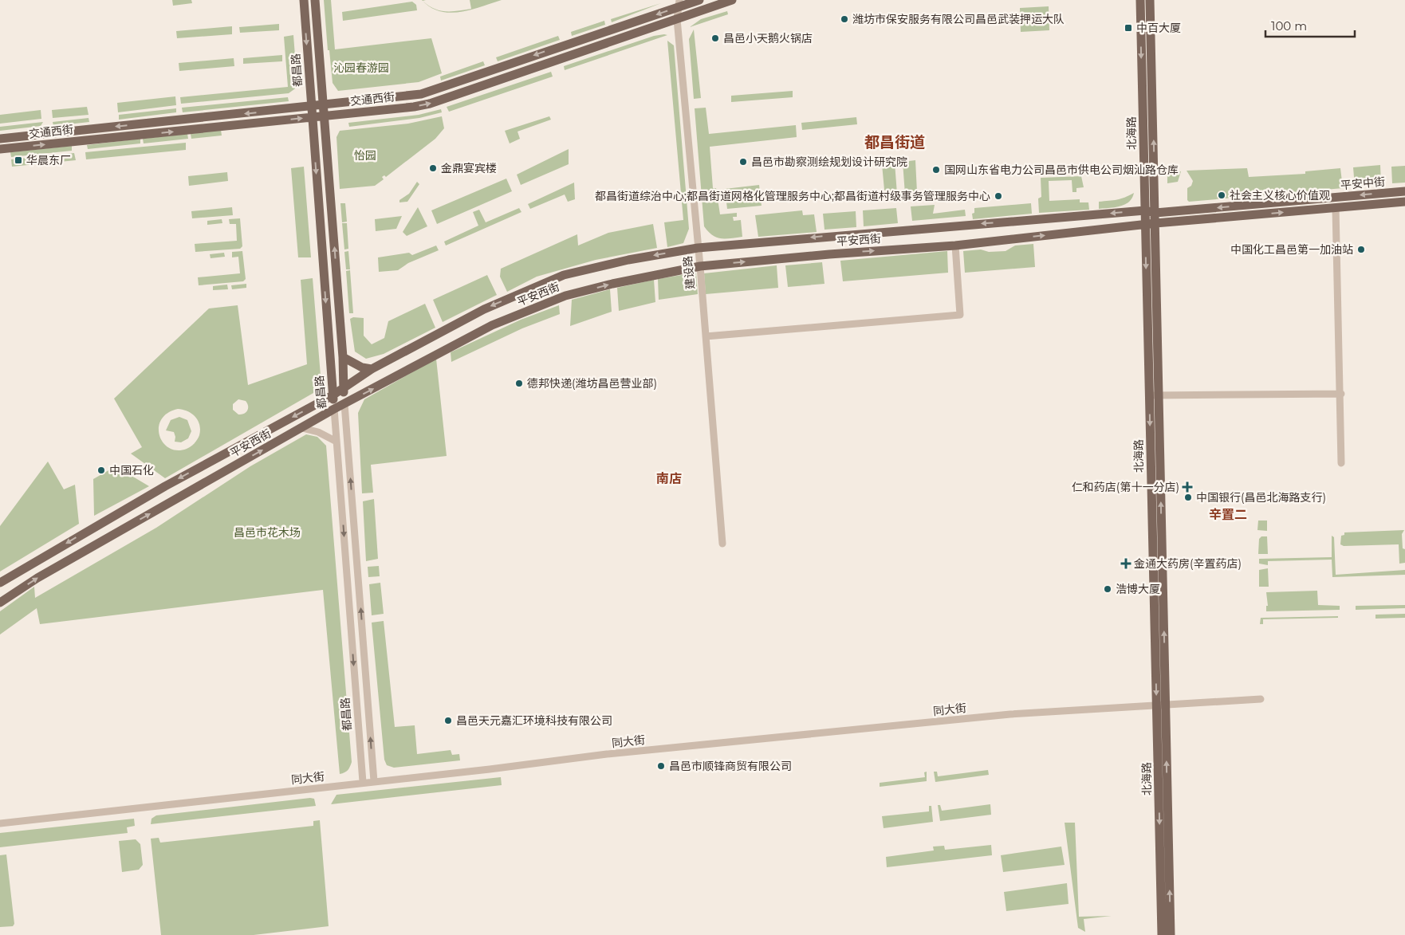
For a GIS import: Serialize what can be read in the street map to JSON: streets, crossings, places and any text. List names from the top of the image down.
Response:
{
  "streets": {
    "main road": [
      "都昌路",
      "交通西街",
      "北海路",
      "平安中街",
      "平安西街"
    ],
    "street": ["建设路", "同大街"]
  },
  "crossings": [
    ["都昌路", "交通西街"],
    ["都昌路", "平安西街"],
    ["都昌路", "同大街"],
    ["交通西街", "建设路"],
    ["北海路", "平安中街"],
    ["北海路", "平安西街"],
    ["北海路", "同大街"],
    ["平安中街", "平安西街"],
    ["平安西街", "建设路"]
  ],
  "districts": ["都昌街道", "南店", "辛置二"],
  "parks": ["沁园春游园", "怡园", "昌邑市花木场"],
  "places": {
    "other": [
      "潍坊市保安服务有限公司昌邑武装押运大队",
      "昌邑小天鹅火锅店",
      "昌邑市勘察测绘规划设计研究院",
      "金鼎宴宾楼",
      "国网山东省电力公司昌邑市供电公司烟汕路仓库",
      "社会主义核心价值观",
      "都昌街道综治中心;都昌街道网格化管理服务中心;都昌街道村级事务管理服务中心",
      "中国化工昌邑第一加油站",
      "德邦快递(潍坊昌邑营业部)",
      "中国石化",
      "中国银行(昌邑北海路支行)",
      "浩博大厦",
      "昌邑天元嘉汇环境科技有限公司",
      "昌邑市顺锋商贸有限公司"
    ],
    "transit": ["中百大厦", "华晨东厂"],
    "health": ["仁和药店(第十一分店)", "金通大药房(辛置药店)"]
  },
  "scale_bar": "100 m"
}
